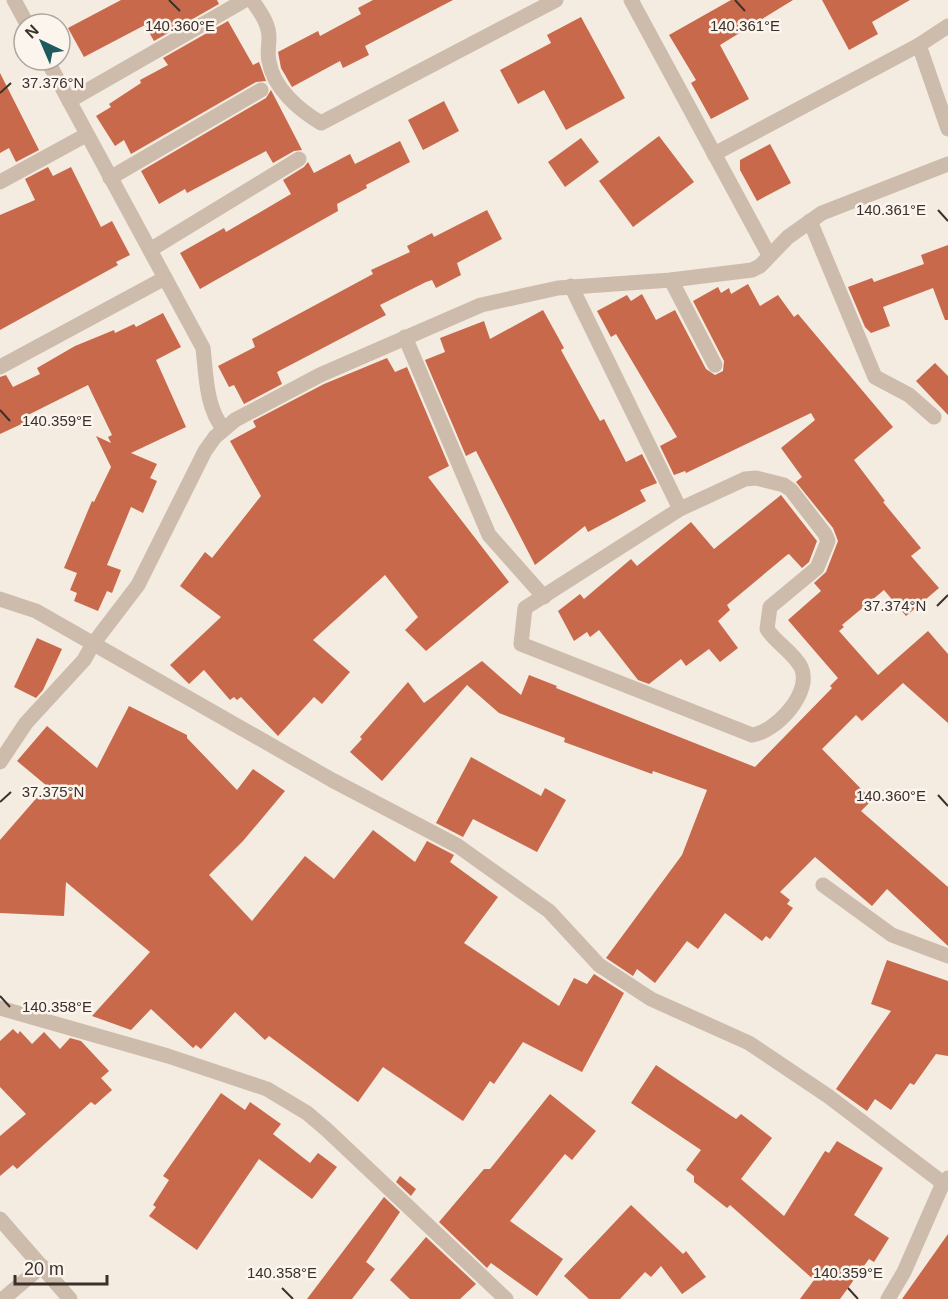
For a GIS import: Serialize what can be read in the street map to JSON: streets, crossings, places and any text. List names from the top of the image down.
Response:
{
  "scale_bar": "20 m",
  "north": "top left",
  "coordinates": [
    "140.360°E",
    "140.361°E",
    "37.376°N",
    "140.359°E",
    "37.374°N",
    "37.375°N",
    "140.358°E"
  ]
}
